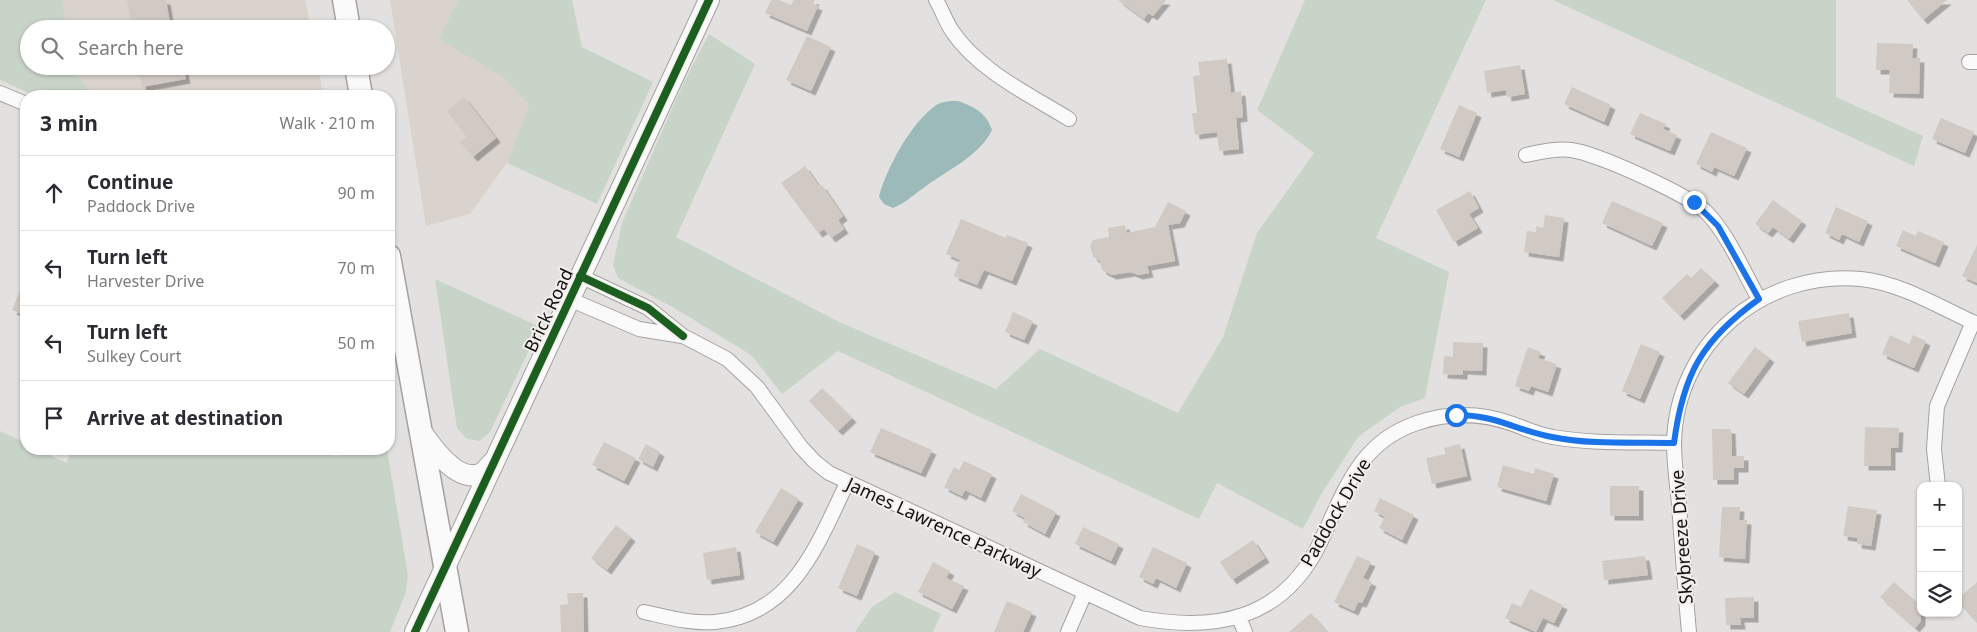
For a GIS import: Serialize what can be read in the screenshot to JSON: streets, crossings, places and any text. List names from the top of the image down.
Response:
{
  "streets": {
    "street": [
      "Brick Road",
      "Paddock Drive",
      "James Lawrence Parkway",
      "Skybreeze Drive"
    ]
  },
  "crossings": [
    ["Brick Road", "James Lawrence Parkway"],
    ["Paddock Drive", "James Lawrence Parkway"],
    ["Paddock Drive", "Skybreeze Drive"]
  ],
  "page": {
    "search": "Search here",
    "heading": ["3 min", "Walk · 210 m"],
    "list": [
      ["Continue", "Paddock Drive", "90 m"],
      ["Turn left", "Harvester Drive", "70 m"],
      ["Turn left", "Sulkey Court", "50 m"],
      "Arrive at destination"
    ],
    "map_buttons": ["+", "−"]
  }
}
